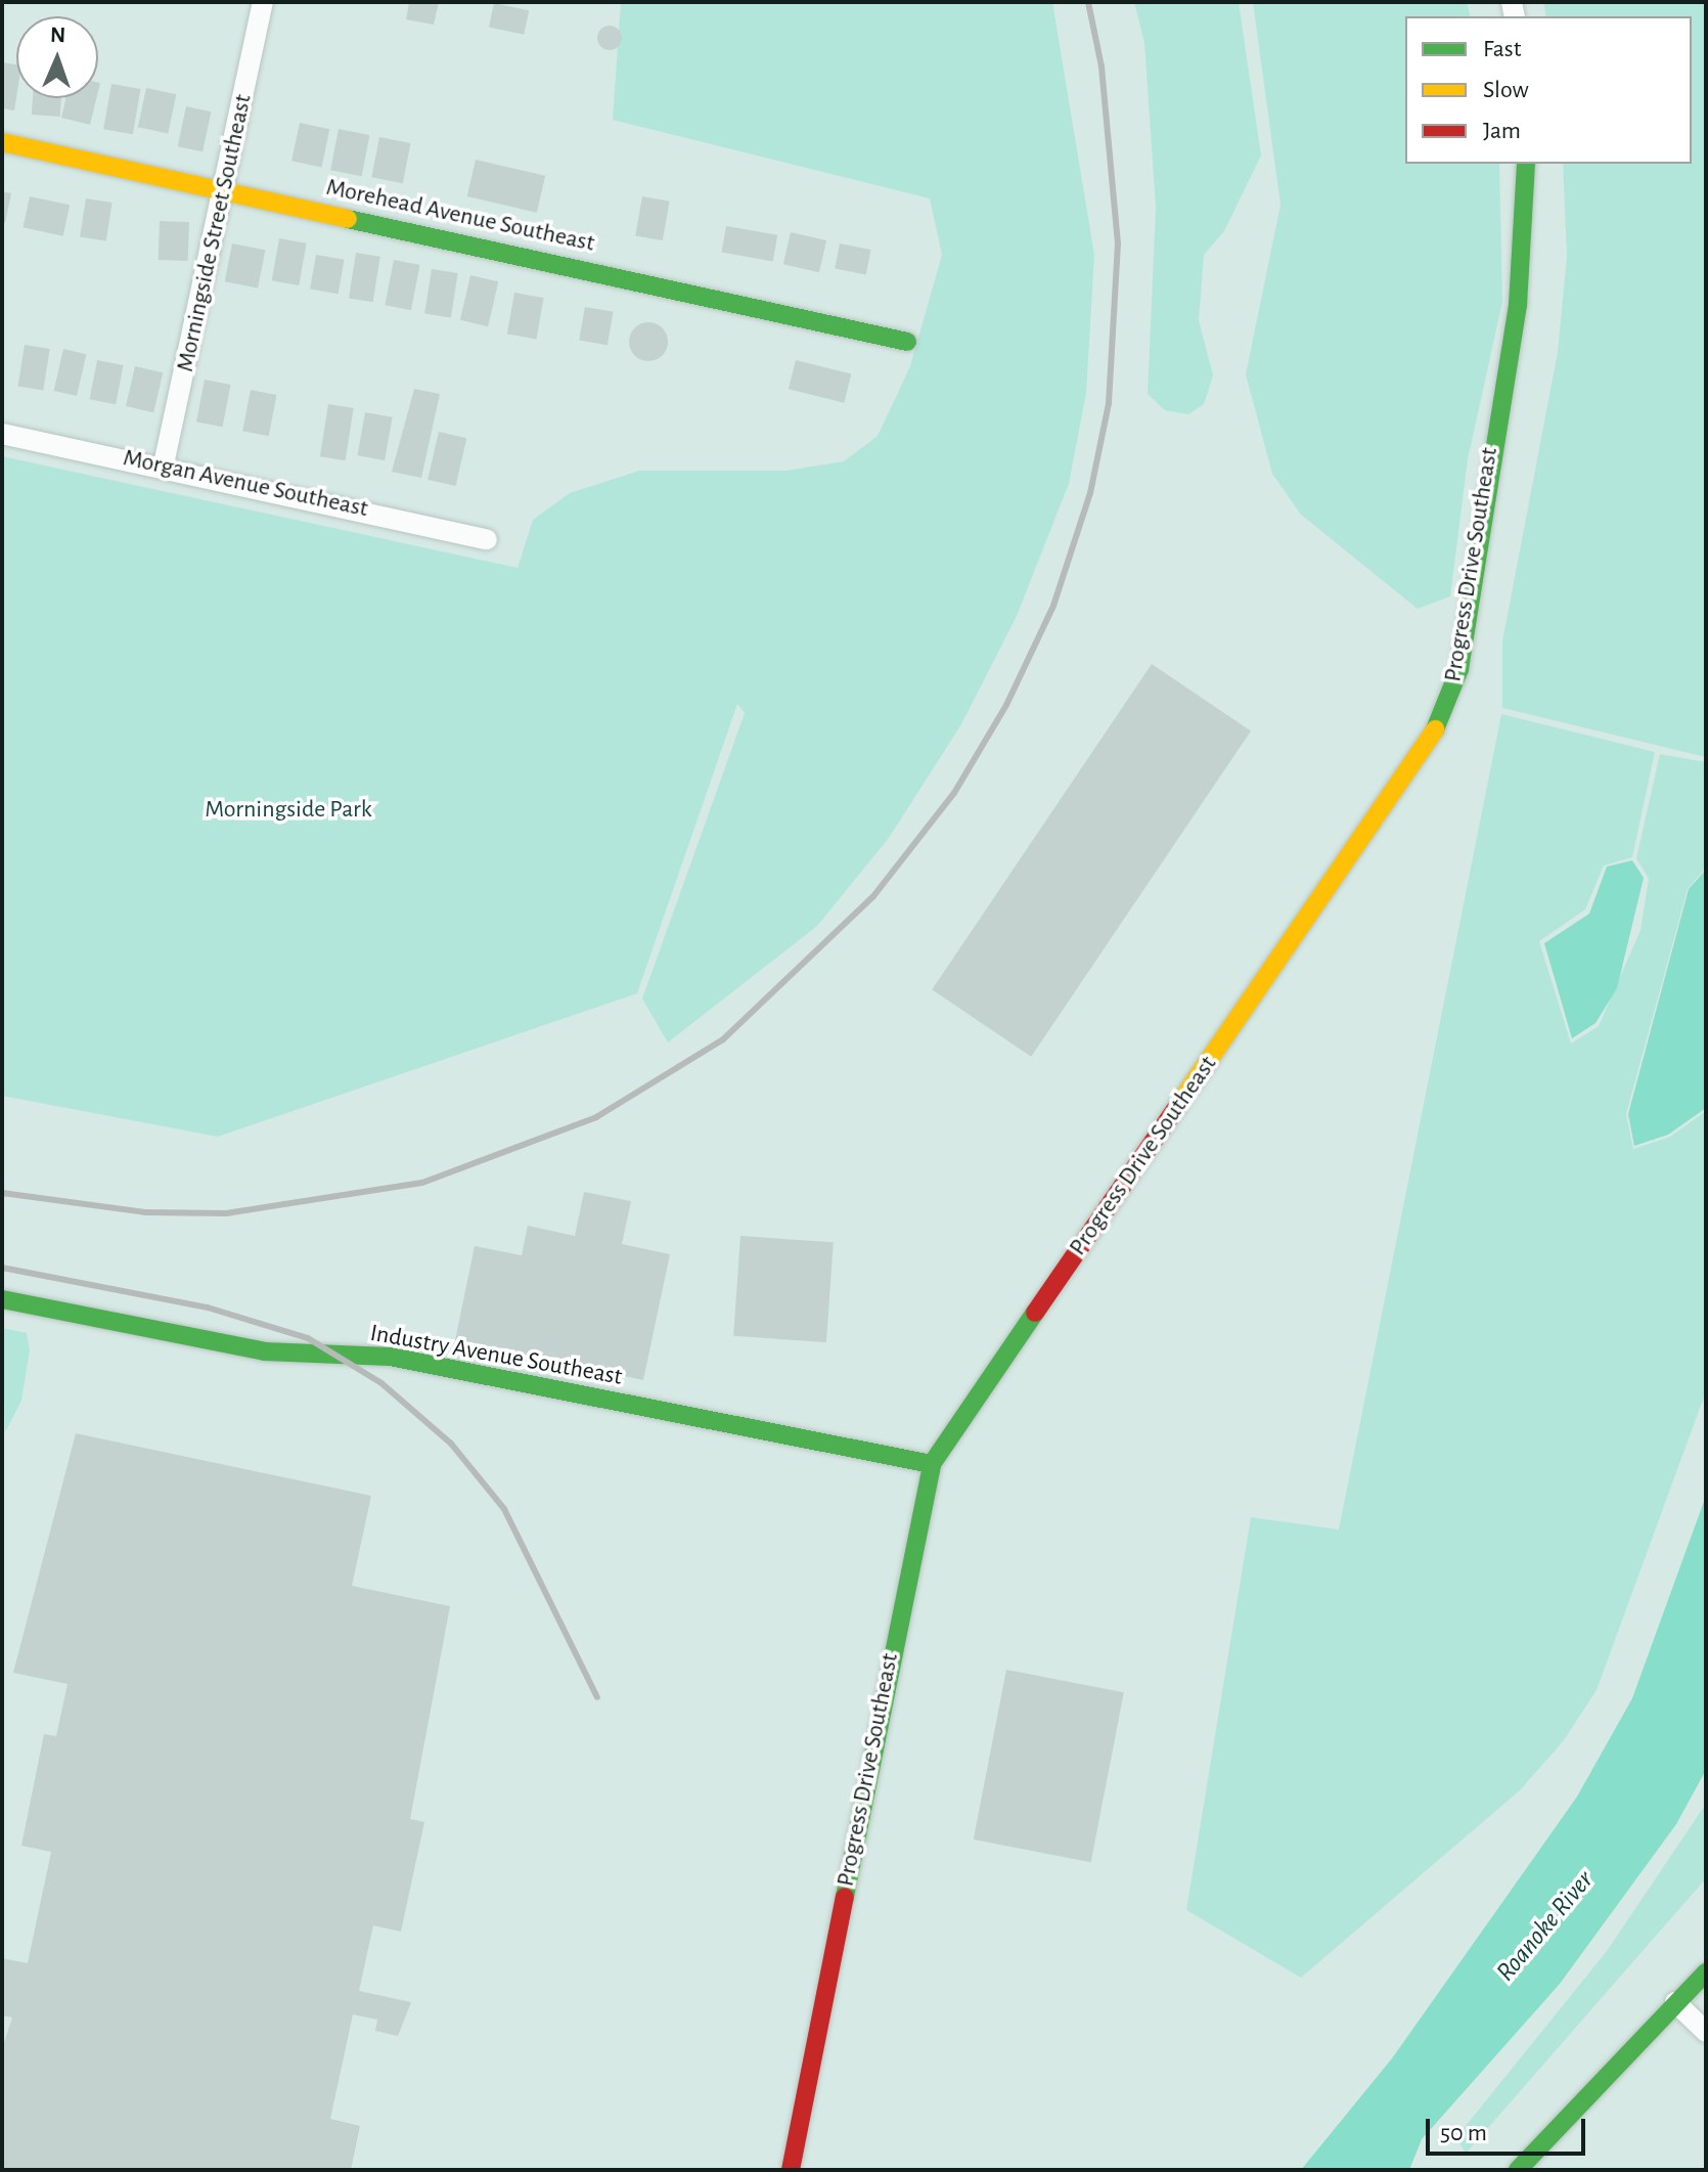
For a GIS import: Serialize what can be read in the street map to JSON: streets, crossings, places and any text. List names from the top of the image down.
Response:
{
  "streets": {
    "street": [
      "Morehead Avenue Southeast",
      "Morningside Street Southeast",
      "Morgan Avenue Southeast",
      "Progress Drive Southeast",
      "Industry Avenue Southeast"
    ]
  },
  "crossings": [
    ["Morehead Avenue Southeast", "Morningside Street Southeast"],
    ["Morningside Street Southeast", "Morgan Avenue Southeast"],
    ["Progress Drive Southeast", "Industry Avenue Southeast"]
  ],
  "water": ["Roanoke River"],
  "parks": ["Morningside Park"],
  "legend": ["Fast", "Slow", "Jam"],
  "scale_bar": "50 m",
  "north": "top"
}
